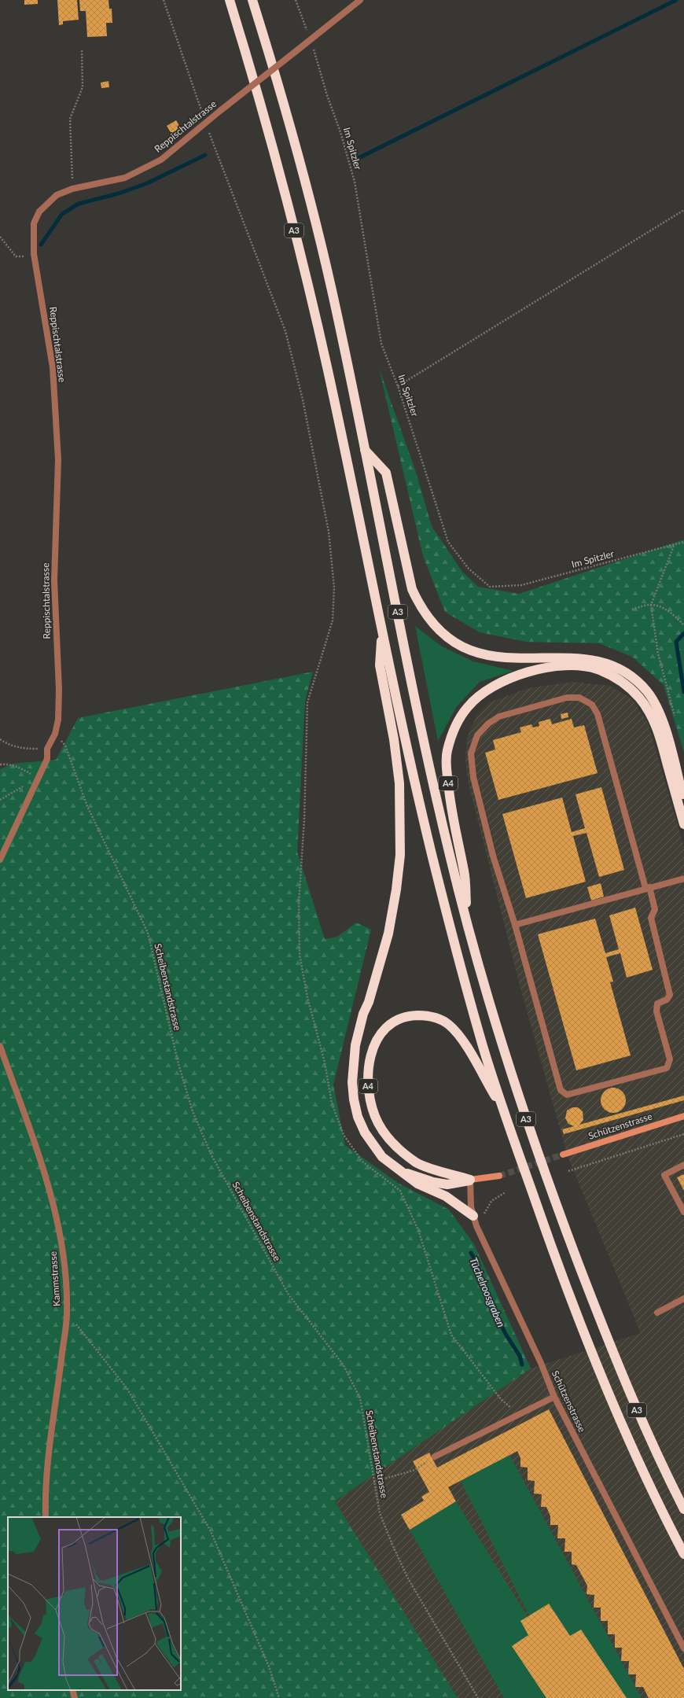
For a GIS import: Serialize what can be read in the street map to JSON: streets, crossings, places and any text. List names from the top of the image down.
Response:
{
  "streets": {
    "highway": ["A3", "A4"],
    "main road": ["Schützenstrasse"],
    "street": ["Reppischtalstrasse", "Kammstrasse"],
    "path": ["Im Spitzler", "Scheibenstandstrasse"]
  },
  "crossings": [
    ["Reppischtalstrasse", "Im Spitzler"],
    ["Reppischtalstrasse", "Scheibenstandstrasse"],
    ["A3", "A4"],
    ["A4", "Schützenstrasse"]
  ],
  "water": ["Tüchelroosgraben"]
}
